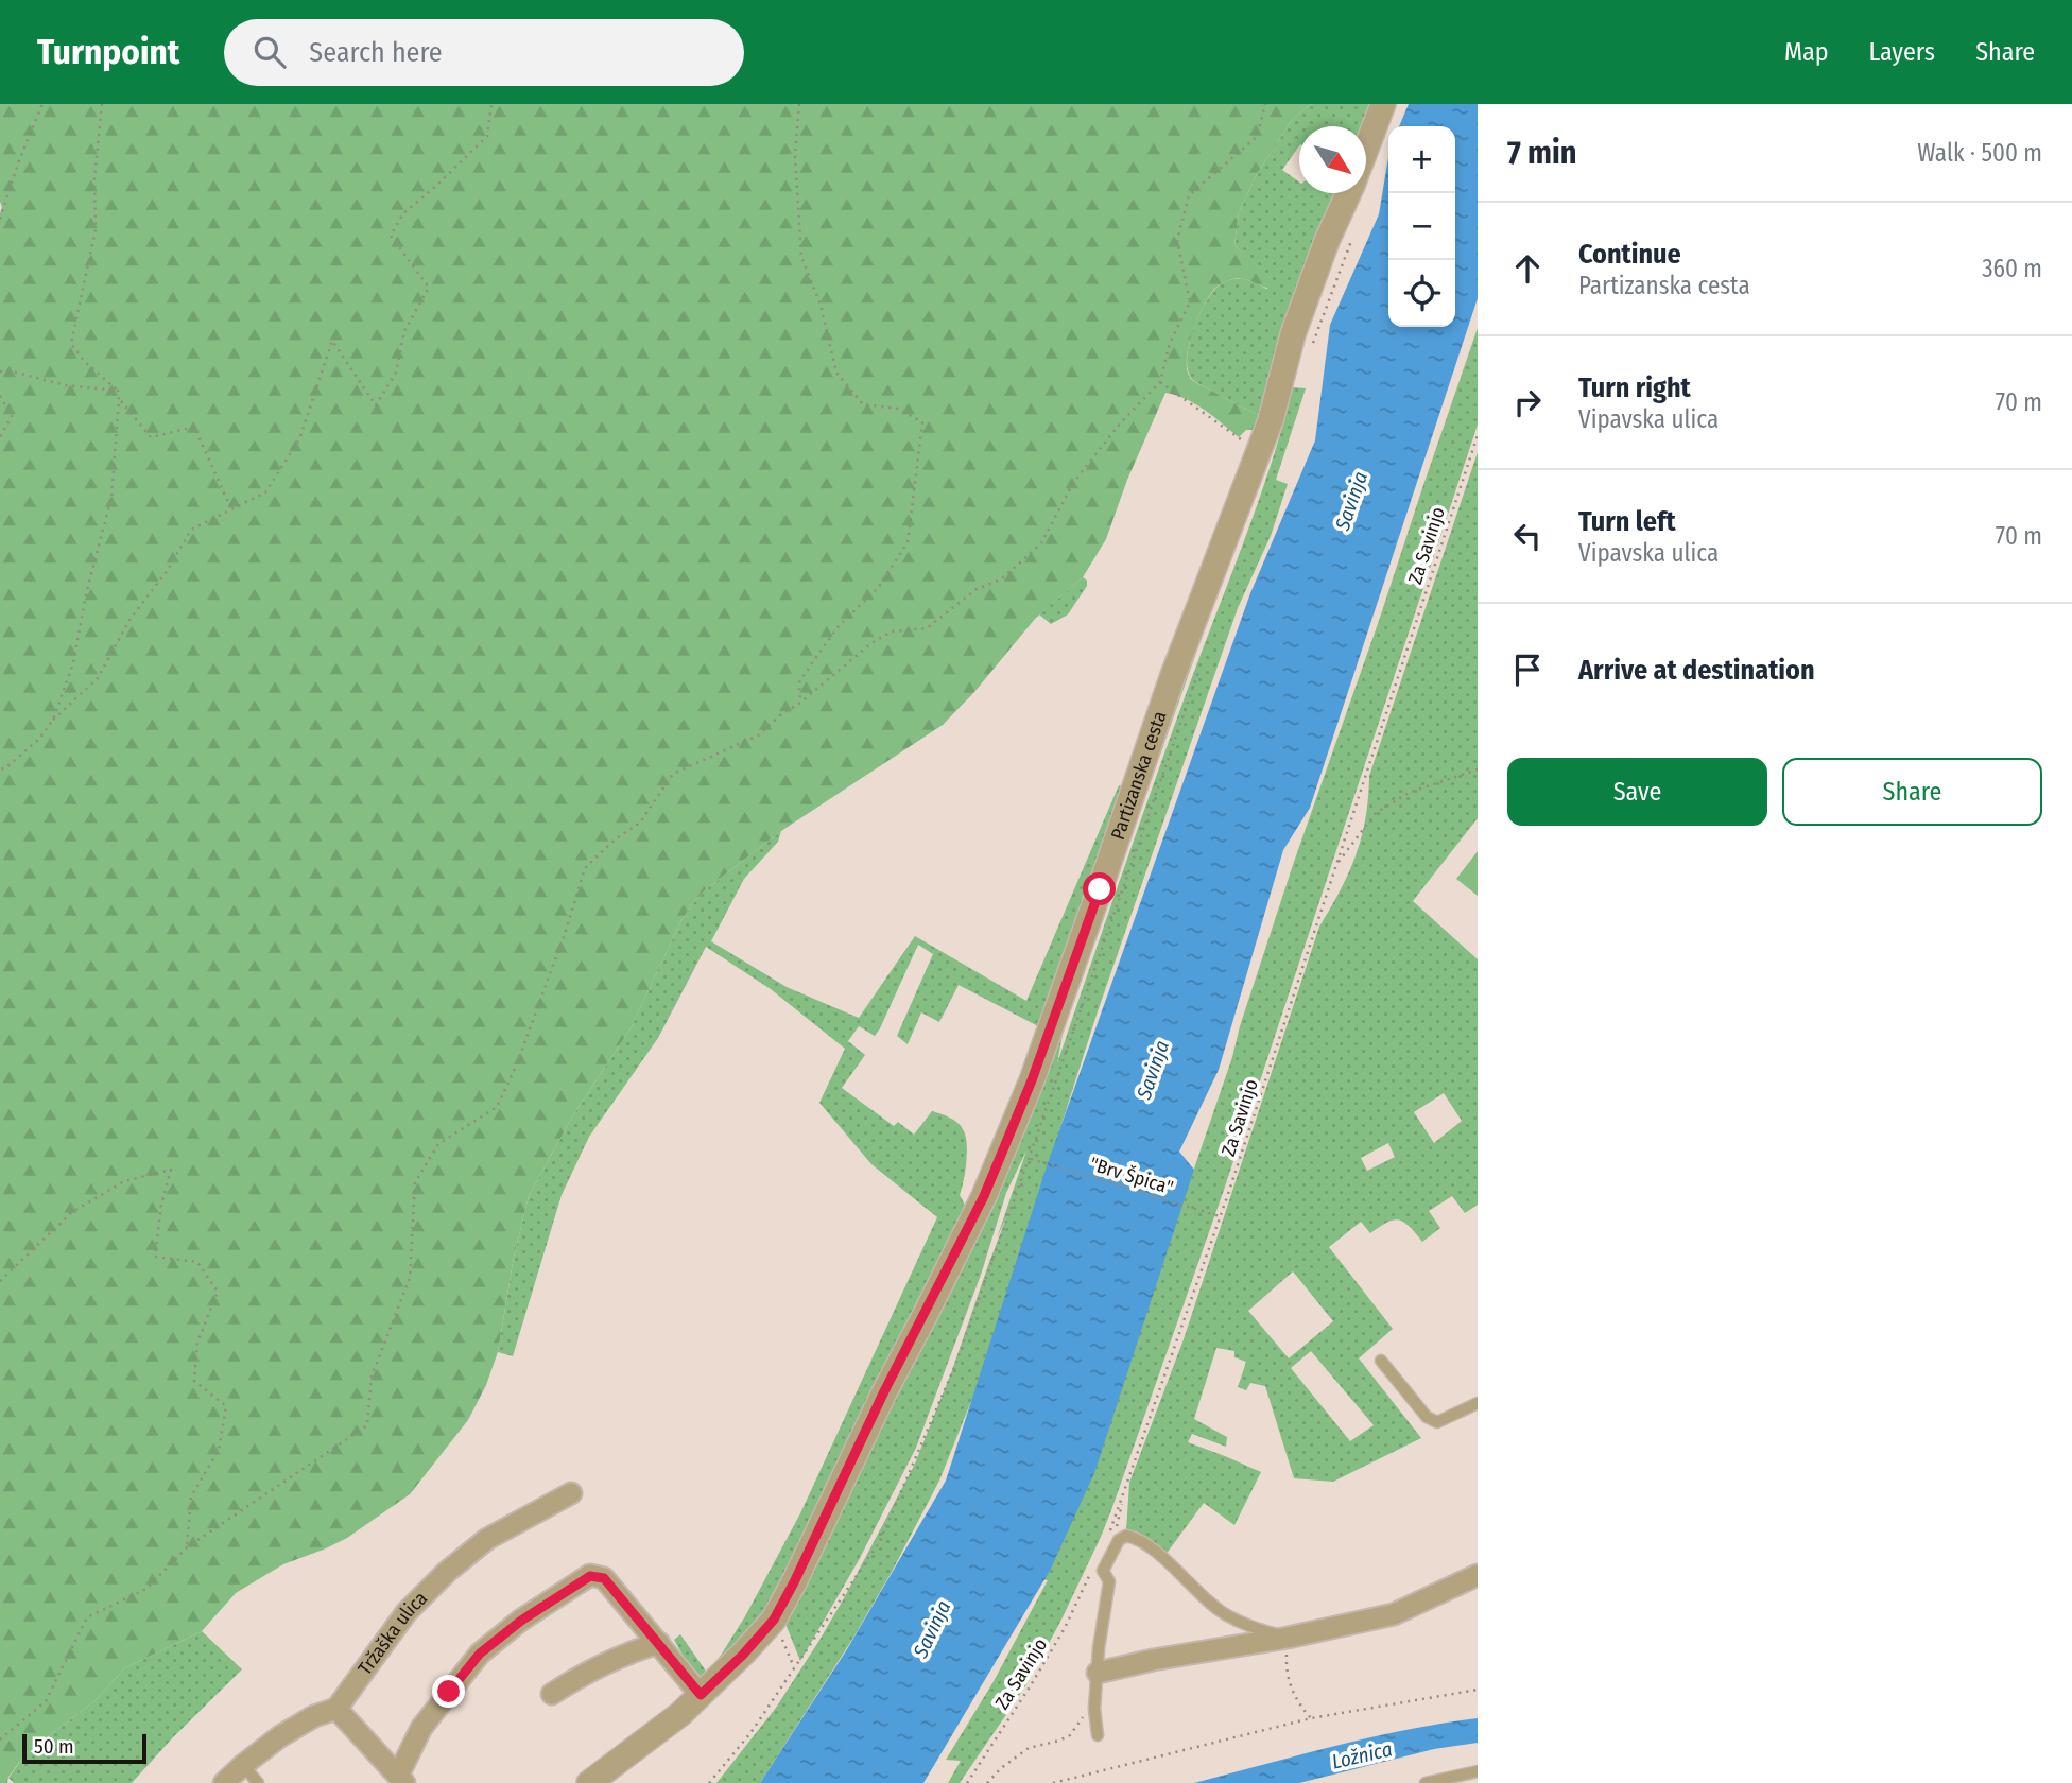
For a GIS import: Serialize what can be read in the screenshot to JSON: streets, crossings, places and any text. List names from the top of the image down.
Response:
{
  "streets": {
    "street": ["Partizanska cesta", "Tržaška ulica"],
    "path": ["Za Savinjo", "\"Brv Špica\""]
  },
  "crossings": [
    ["Za Savinjo", "\"Brv Špica\""]
  ],
  "water": ["Savinja", "Ložnica"],
  "scale_bar": "50 m",
  "north": "bottom right",
  "page": {
    "header": "Turnpoint",
    "search": "Search here",
    "nav": ["Map", "Layers", "Share"],
    "heading": ["7 min", "Walk · 500 m"],
    "map_buttons": ["+", "−"],
    "list": [
      ["Continue", "Partizanska cesta", "360 m"],
      ["Turn right", "Vipavska ulica", "70 m"],
      ["Turn left", "Vipavska ulica", "70 m"],
      "Arrive at destination"
    ],
    "buttons": ["Save", "Share"],
    "scale": "50 m"
  }
}
